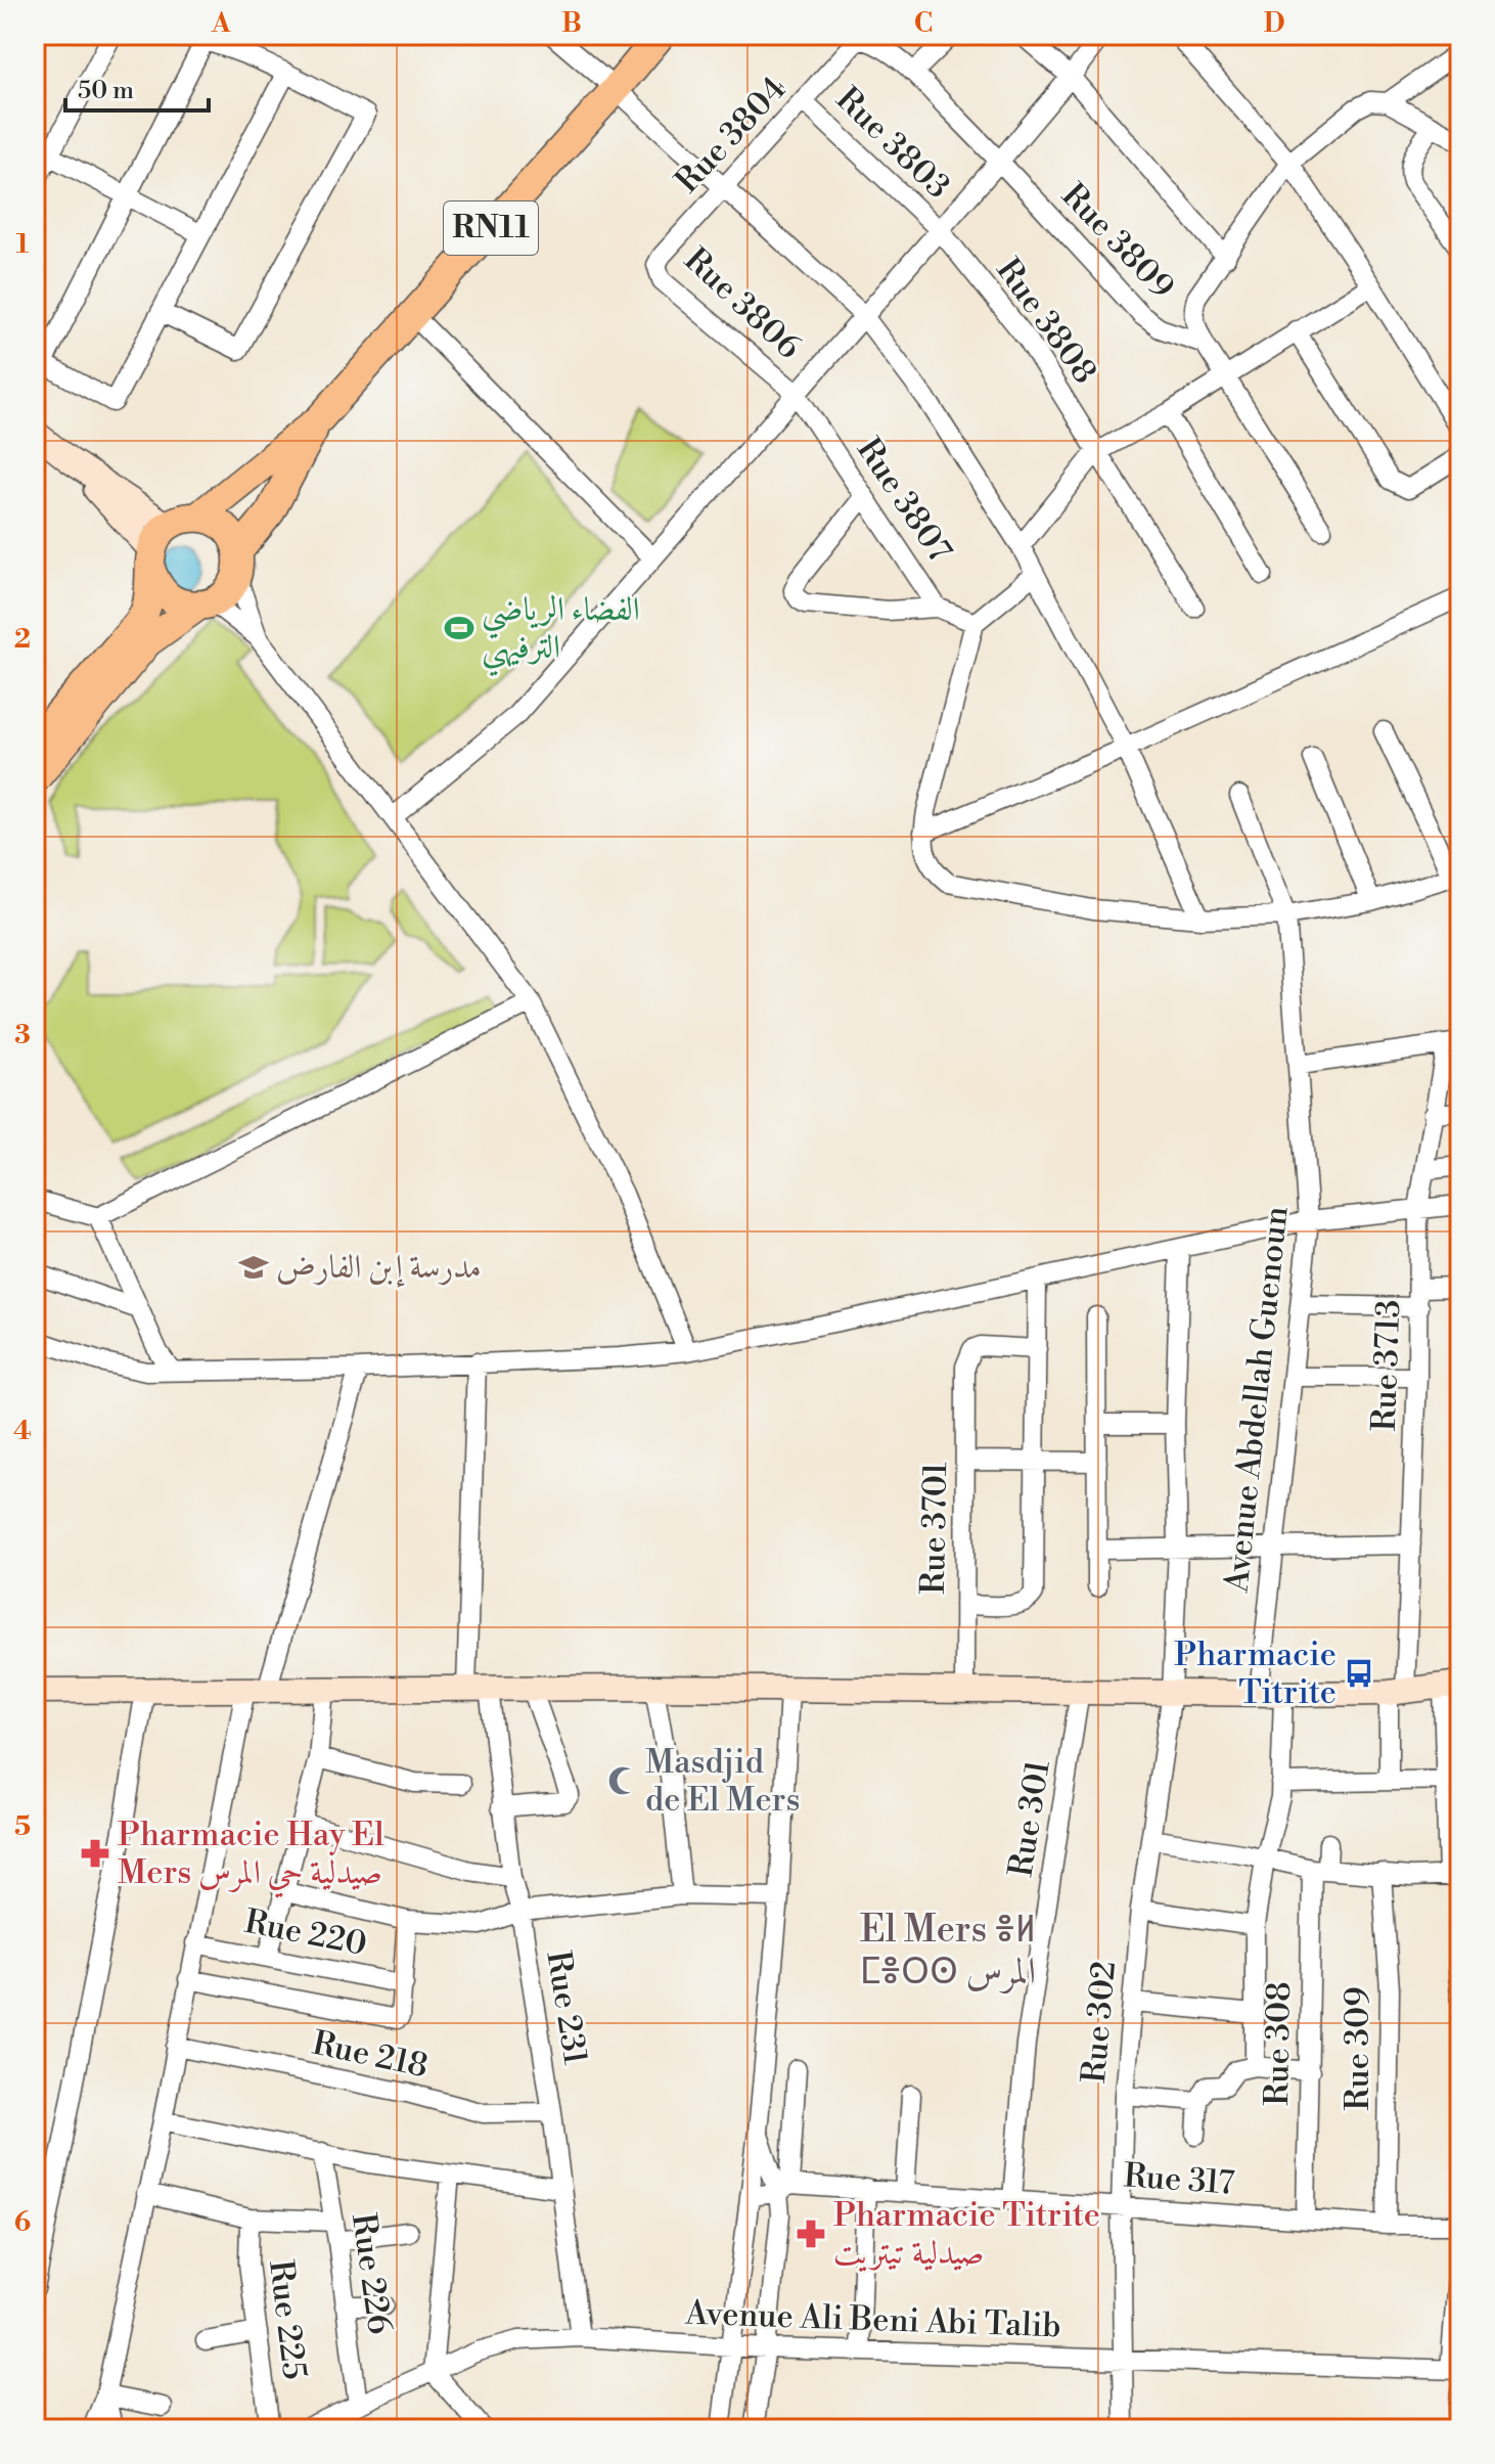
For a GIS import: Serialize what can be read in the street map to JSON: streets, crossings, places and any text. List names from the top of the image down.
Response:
{
  "streets": {
    "main road": ["RN11"],
    "street": [
      "Rue 3804",
      "Rue 3803",
      "Rue 3809",
      "Rue 3806",
      "Rue 3808",
      "Rue 3807",
      "Rue 3713",
      "Avenue Abdellah Guenoun",
      "Rue 3701",
      "Rue 301",
      "Rue 220",
      "Rue 231",
      "Rue 302",
      "Rue 308",
      "Rue 309",
      "Rue 218",
      "Rue 317",
      "Rue 226",
      "Rue 225",
      "Avenue Ali Beni Abi Talib"
    ]
  },
  "crossings": [
    ["Rue 3804", "Rue 3803"],
    ["Rue 3804", "Rue 3809"],
    ["Rue 3804", "Rue 3806"],
    ["Rue 3803", "Rue 3808"],
    ["Rue 3806", "Rue 3807"],
    ["Rue 301", "Rue 317"],
    ["Rue 231", "Rue 218"],
    ["Rue 231", "Avenue Ali Beni Abi Talib"],
    ["Rue 302", "Rue 317"],
    ["Rue 302", "Avenue Ali Beni Abi Talib"],
    ["Rue 308", "Rue 317"],
    ["Rue 309", "Rue 317"],
    ["Rue 226", "Avenue Ali Beni Abi Talib"]
  ],
  "districts": ["El Mers ⴻⵍ ⵎⴻⵔⵙ المرس"],
  "places": {
    "sports": ["الفضاء الرياضي الترفيهي"],
    "school or university": ["مدرسة إبن الفارض"],
    "bus stop": ["Pharmacie Titrite"],
    "mosque": ["Masdjid de El Mers"],
    "pharmacy": ["Pharmacie Hay El Mers صيدلية حي المرس", "Pharmacie Titrite صيدلية تيتريت"]
  },
  "scale_bar": "50 m",
  "grid": {
    "columns": [
      "A",
      "B",
      "C",
      "D"
    ],
    "rows": [
      "1",
      "2",
      "3",
      "4",
      "5",
      "6"
    ]
  }
}
